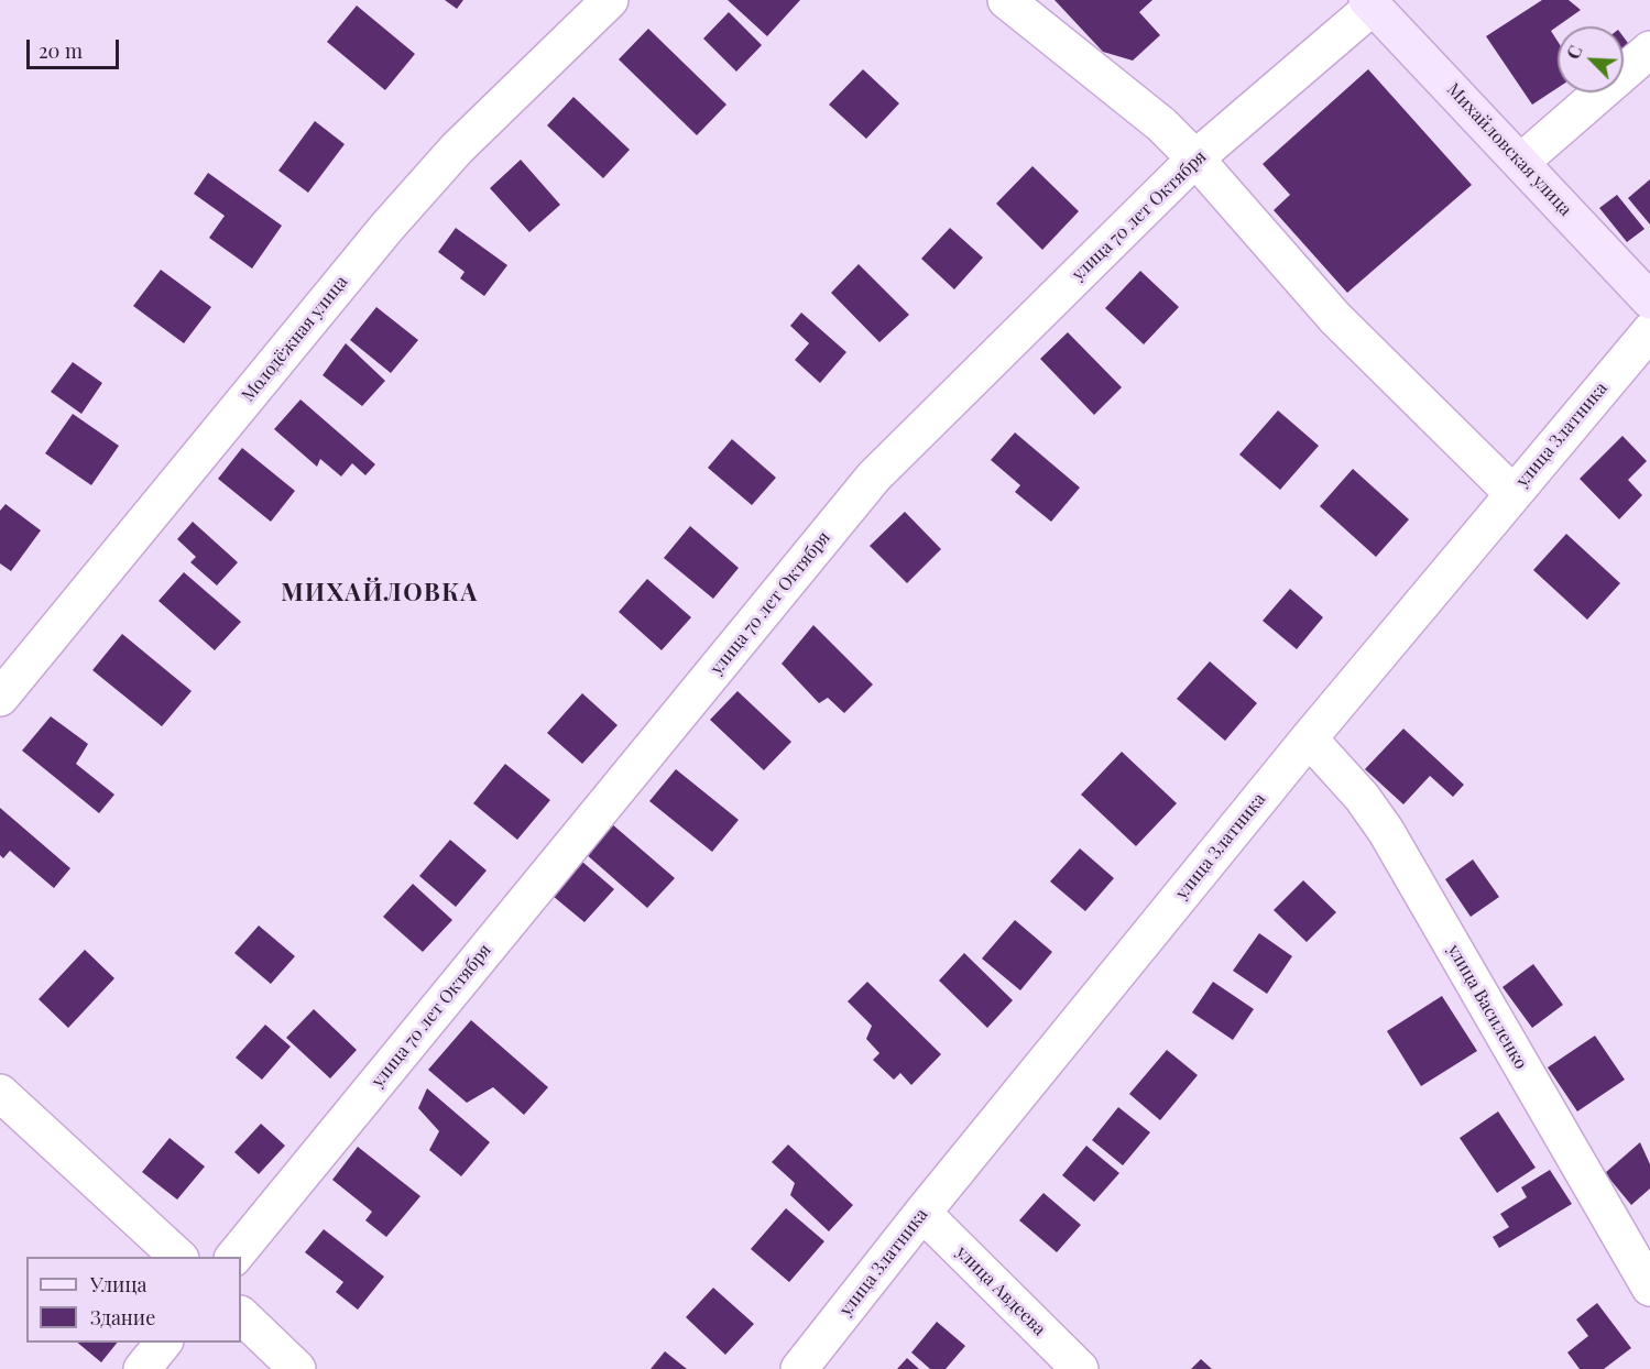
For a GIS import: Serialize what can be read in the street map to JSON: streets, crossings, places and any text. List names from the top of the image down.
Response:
{
  "streets": {
    "street": [
      "Михайловская улица",
      "улица 70 лет Октября",
      "Молодёжная улица",
      "улица Златника",
      "улица Василенко",
      "улица Авдеева"
    ]
  },
  "crossings": [
    ["Михайловская улица", "улица 70 лет Октября"],
    ["улица Златника", "улица Василенко"],
    ["улица Златника", "улица Авдеева"]
  ],
  "districts": ["МИХАЙЛОВКА"],
  "legend": ["Улица", "Здание"],
  "scale_bar": "20 m",
  "north": "top left"
}
